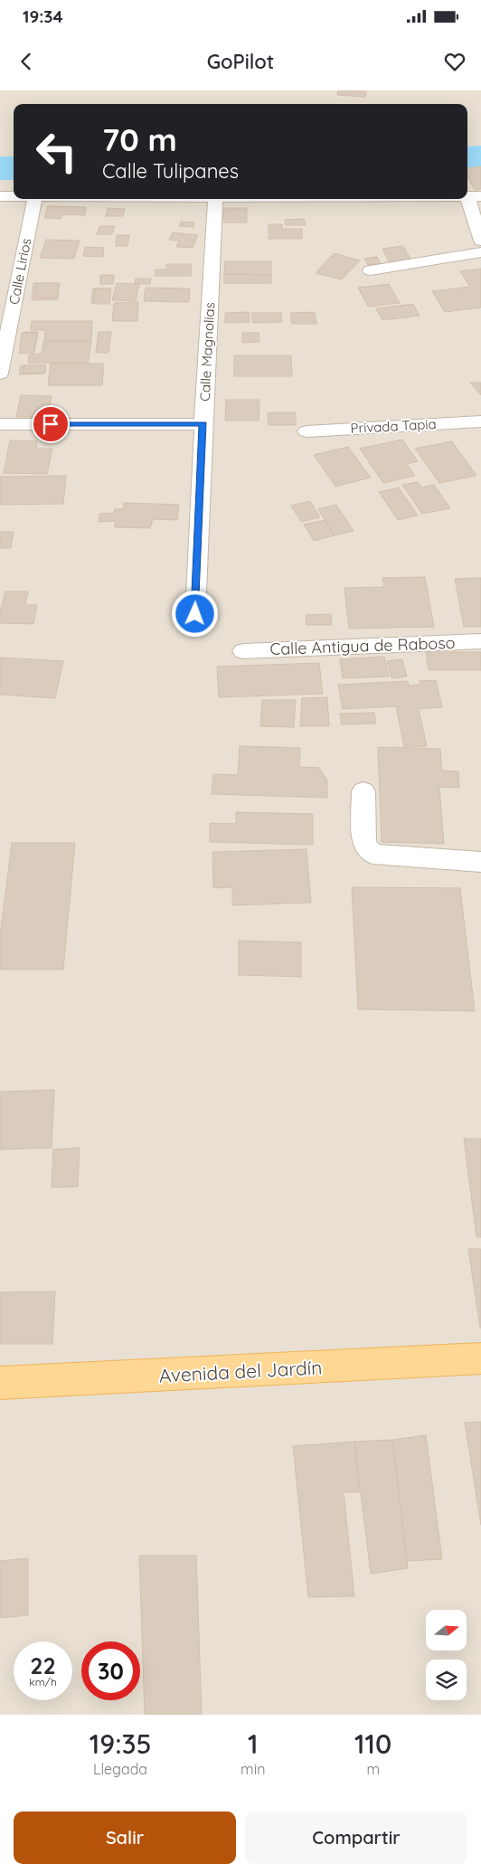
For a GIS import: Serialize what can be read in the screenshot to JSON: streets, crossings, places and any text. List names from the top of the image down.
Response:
{
  "streets": {
    "main road": ["Avenida del Jardín"],
    "street": [
      "Calle Lirios",
      "Calle Magnolias",
      "Privada Tapia",
      "Calle Antigua de Raboso"
    ]
  },
  "north": "right",
  "page": {
    "status": "19:34",
    "header": "GoPilot",
    "turn": ["70 m", "Calle Tulipanes"],
    "speed": "22 km/h",
    "limit": "30",
    "eta": [
      "19:35",
      "Llegada",
      "1",
      "min",
      "110",
      "m"
    ],
    "buttons": ["Salir", "Compartir"]
  }
}
